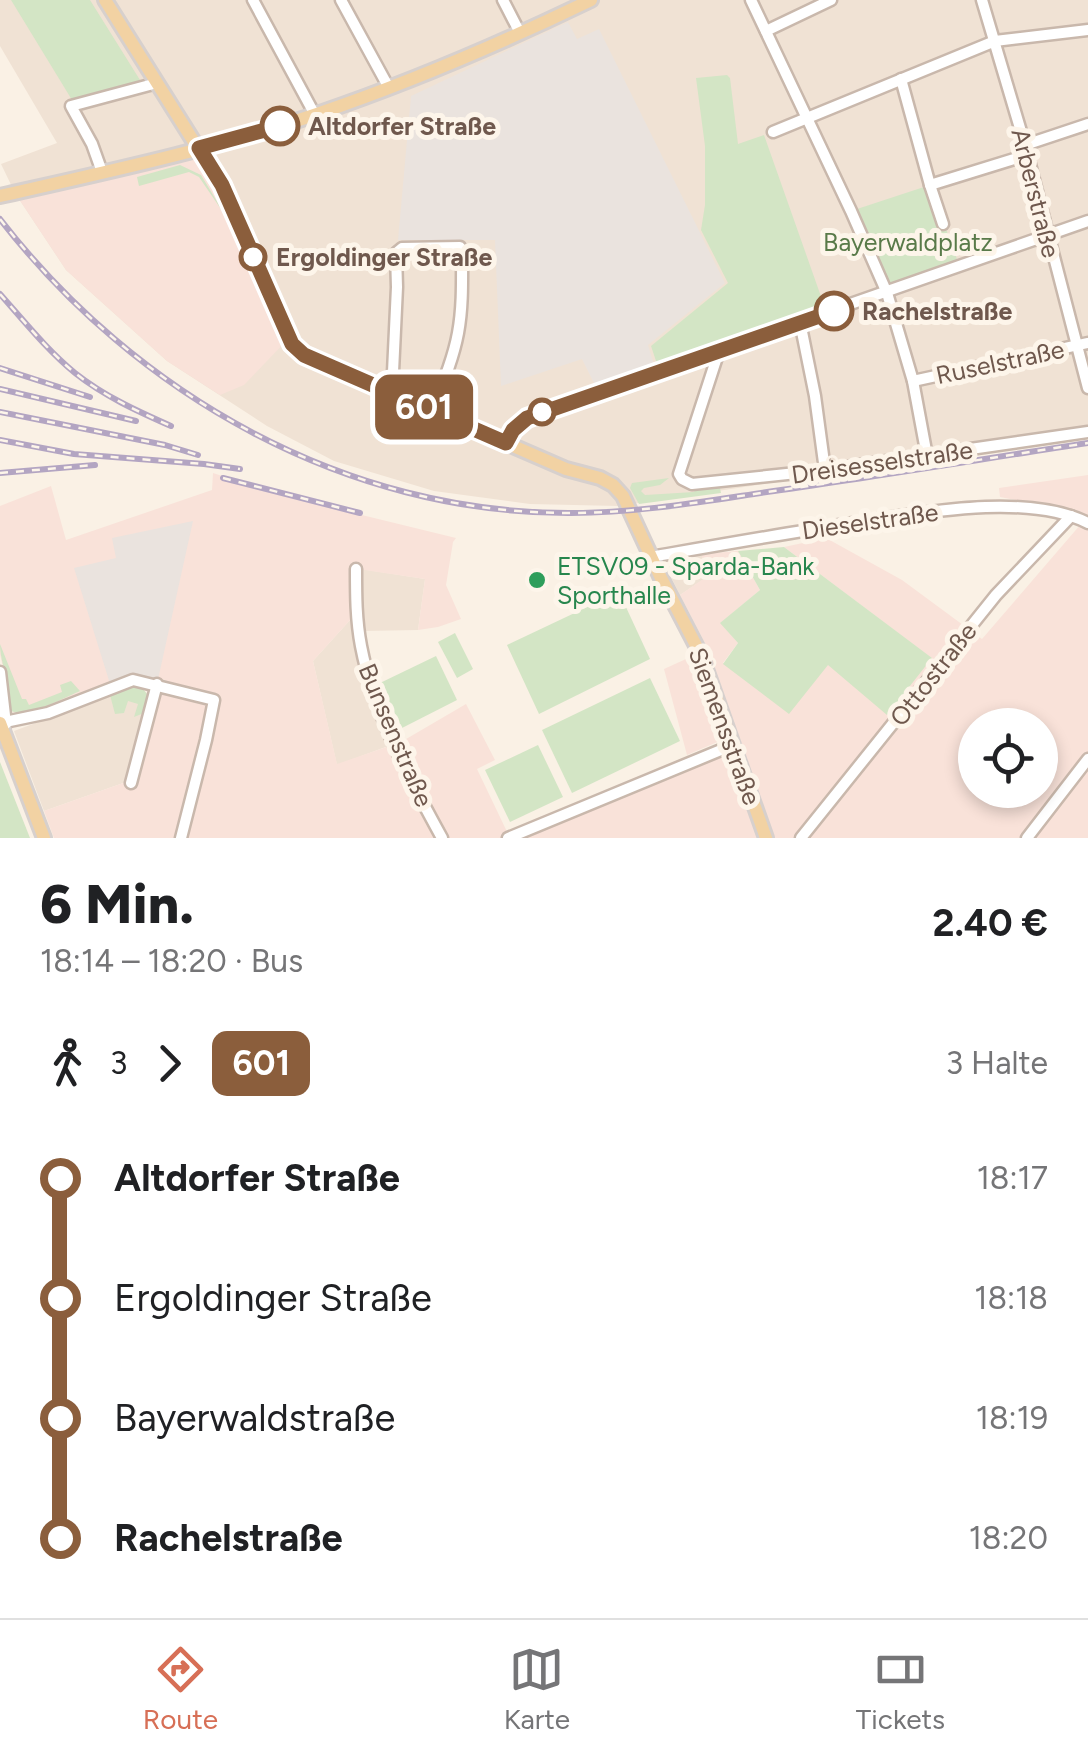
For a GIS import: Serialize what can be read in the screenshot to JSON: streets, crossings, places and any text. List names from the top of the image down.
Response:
{
  "streets": {
    "main road": ["Siemensstraße"],
    "street": [
      "Arberstraße",
      "Ruselstraße",
      "Dreisesselstraße",
      "Dieselstraße",
      "Ottostraße",
      "Bunsenstraße"
    ]
  },
  "crossings": [
    ["Arberstraße", "Ruselstraße"],
    ["Dieselstraße", "Ottostraße"],
    ["Dieselstraße", "Siemensstraße"]
  ],
  "parks": ["Bayerwaldplatz"],
  "places": [
    "Altdorfer Straße",
    "Ergoldinger Straße",
    "Rachelstraße",
    "ETSV09 - Sparda-Bank Sporthalle"
  ],
  "lines": ["bus line 601"],
  "page": {
    "on_map": "601",
    "heading": ["6 Min.", "18:14 – 18:20 · Bus", "2.40 €"],
    "legs": ["3", "601", "3 Halte"],
    "list": [
      {
        "name": "Altdorfer Straße",
        "value": "18:17"
      },
      {
        "name": "Ergoldinger Straße",
        "value": "18:18"
      },
      {
        "name": "Bayerwaldstraße",
        "value": "18:19"
      },
      {
        "name": "Rachelstraße",
        "value": "18:20"
      }
    ],
    "tabs": ["Route", "Karte", "Tickets"]
  }
}
